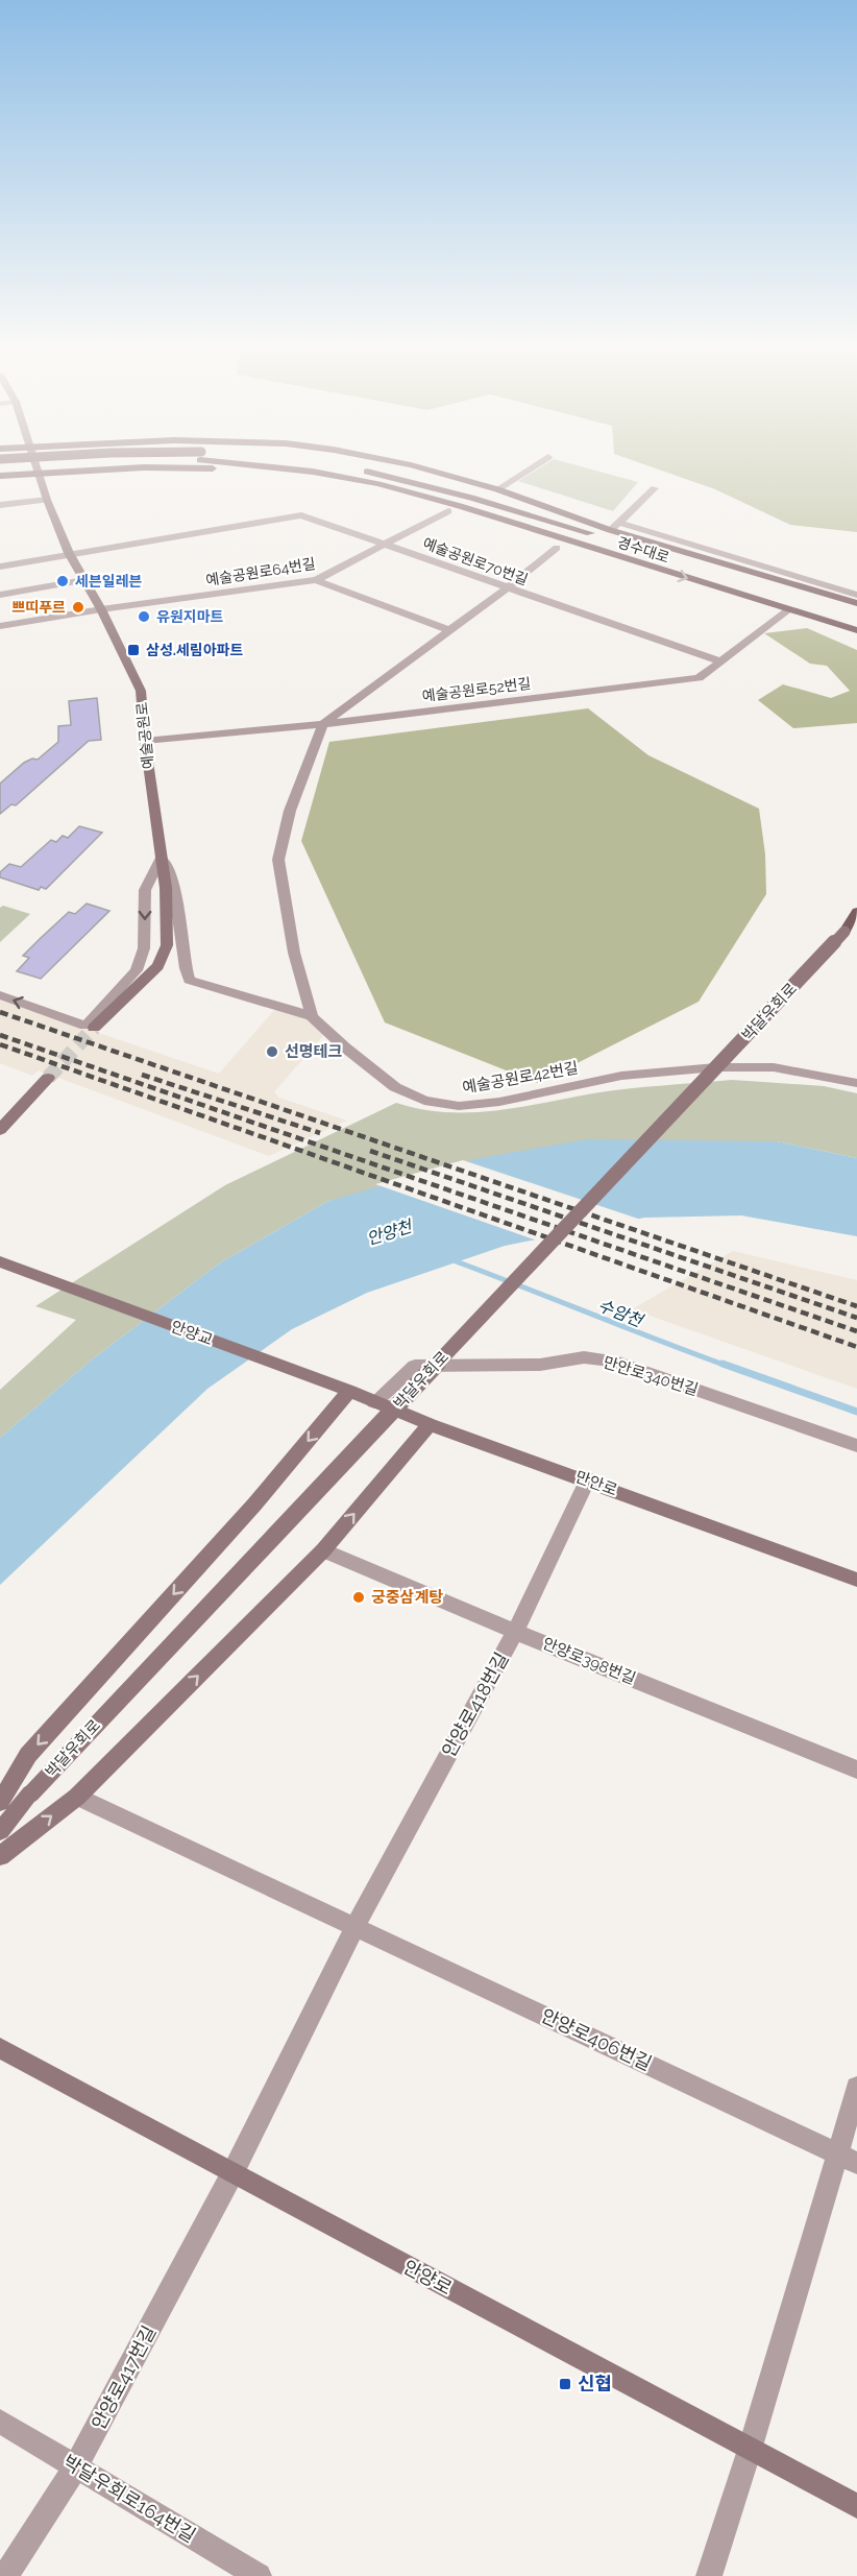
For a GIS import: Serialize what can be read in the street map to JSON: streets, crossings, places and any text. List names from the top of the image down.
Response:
{
  "streets": {
    "main road": ["경수대로"],
    "street": [
      "예술공원로70번길",
      "예술공원로64번길",
      "예술공원로52번길",
      "예술공원로",
      "박달우회로",
      "예술공원로42번길",
      "안양교",
      "만안로340번길",
      "만안로",
      "안양로398번길",
      "안양로418번길",
      "안양로406번길",
      "안양로",
      "안양로417번길",
      "박달우회로164번길"
    ]
  },
  "crossings": [
    ["경수대로", "예술공원로52번길"],
    ["예술공원로70번길", "예술공원로64번길"],
    ["예술공원로70번길", "예술공원로52번길"],
    ["예술공원로70번길", "예술공원로"],
    ["예술공원로64번길", "예술공원로"],
    ["예술공원로52번길", "예술공원로"],
    ["예술공원로", "예술공원로42번길"],
    ["안양교", "만안로"],
    ["만안로340번길", "만안로"],
    ["만안로", "안양로418번길"],
    ["안양로398번길", "안양로418번길"],
    ["안양로418번길", "안양로406번길"],
    ["안양로418번길", "안양로"],
    ["안양로418번길", "안양로417번길"],
    ["안양로", "안양로417번길"],
    ["안양로417번길", "박달우회로164번길"]
  ],
  "water": ["안양천", "수암천"],
  "places": {
    "other": [
      "세븐일레븐",
      "쁘띠푸르",
      "유원지마트",
      "선명테크",
      "궁중삼계탕"
    ],
    "transit": ["삼성.세림아파트", "신협"]
  }
}
